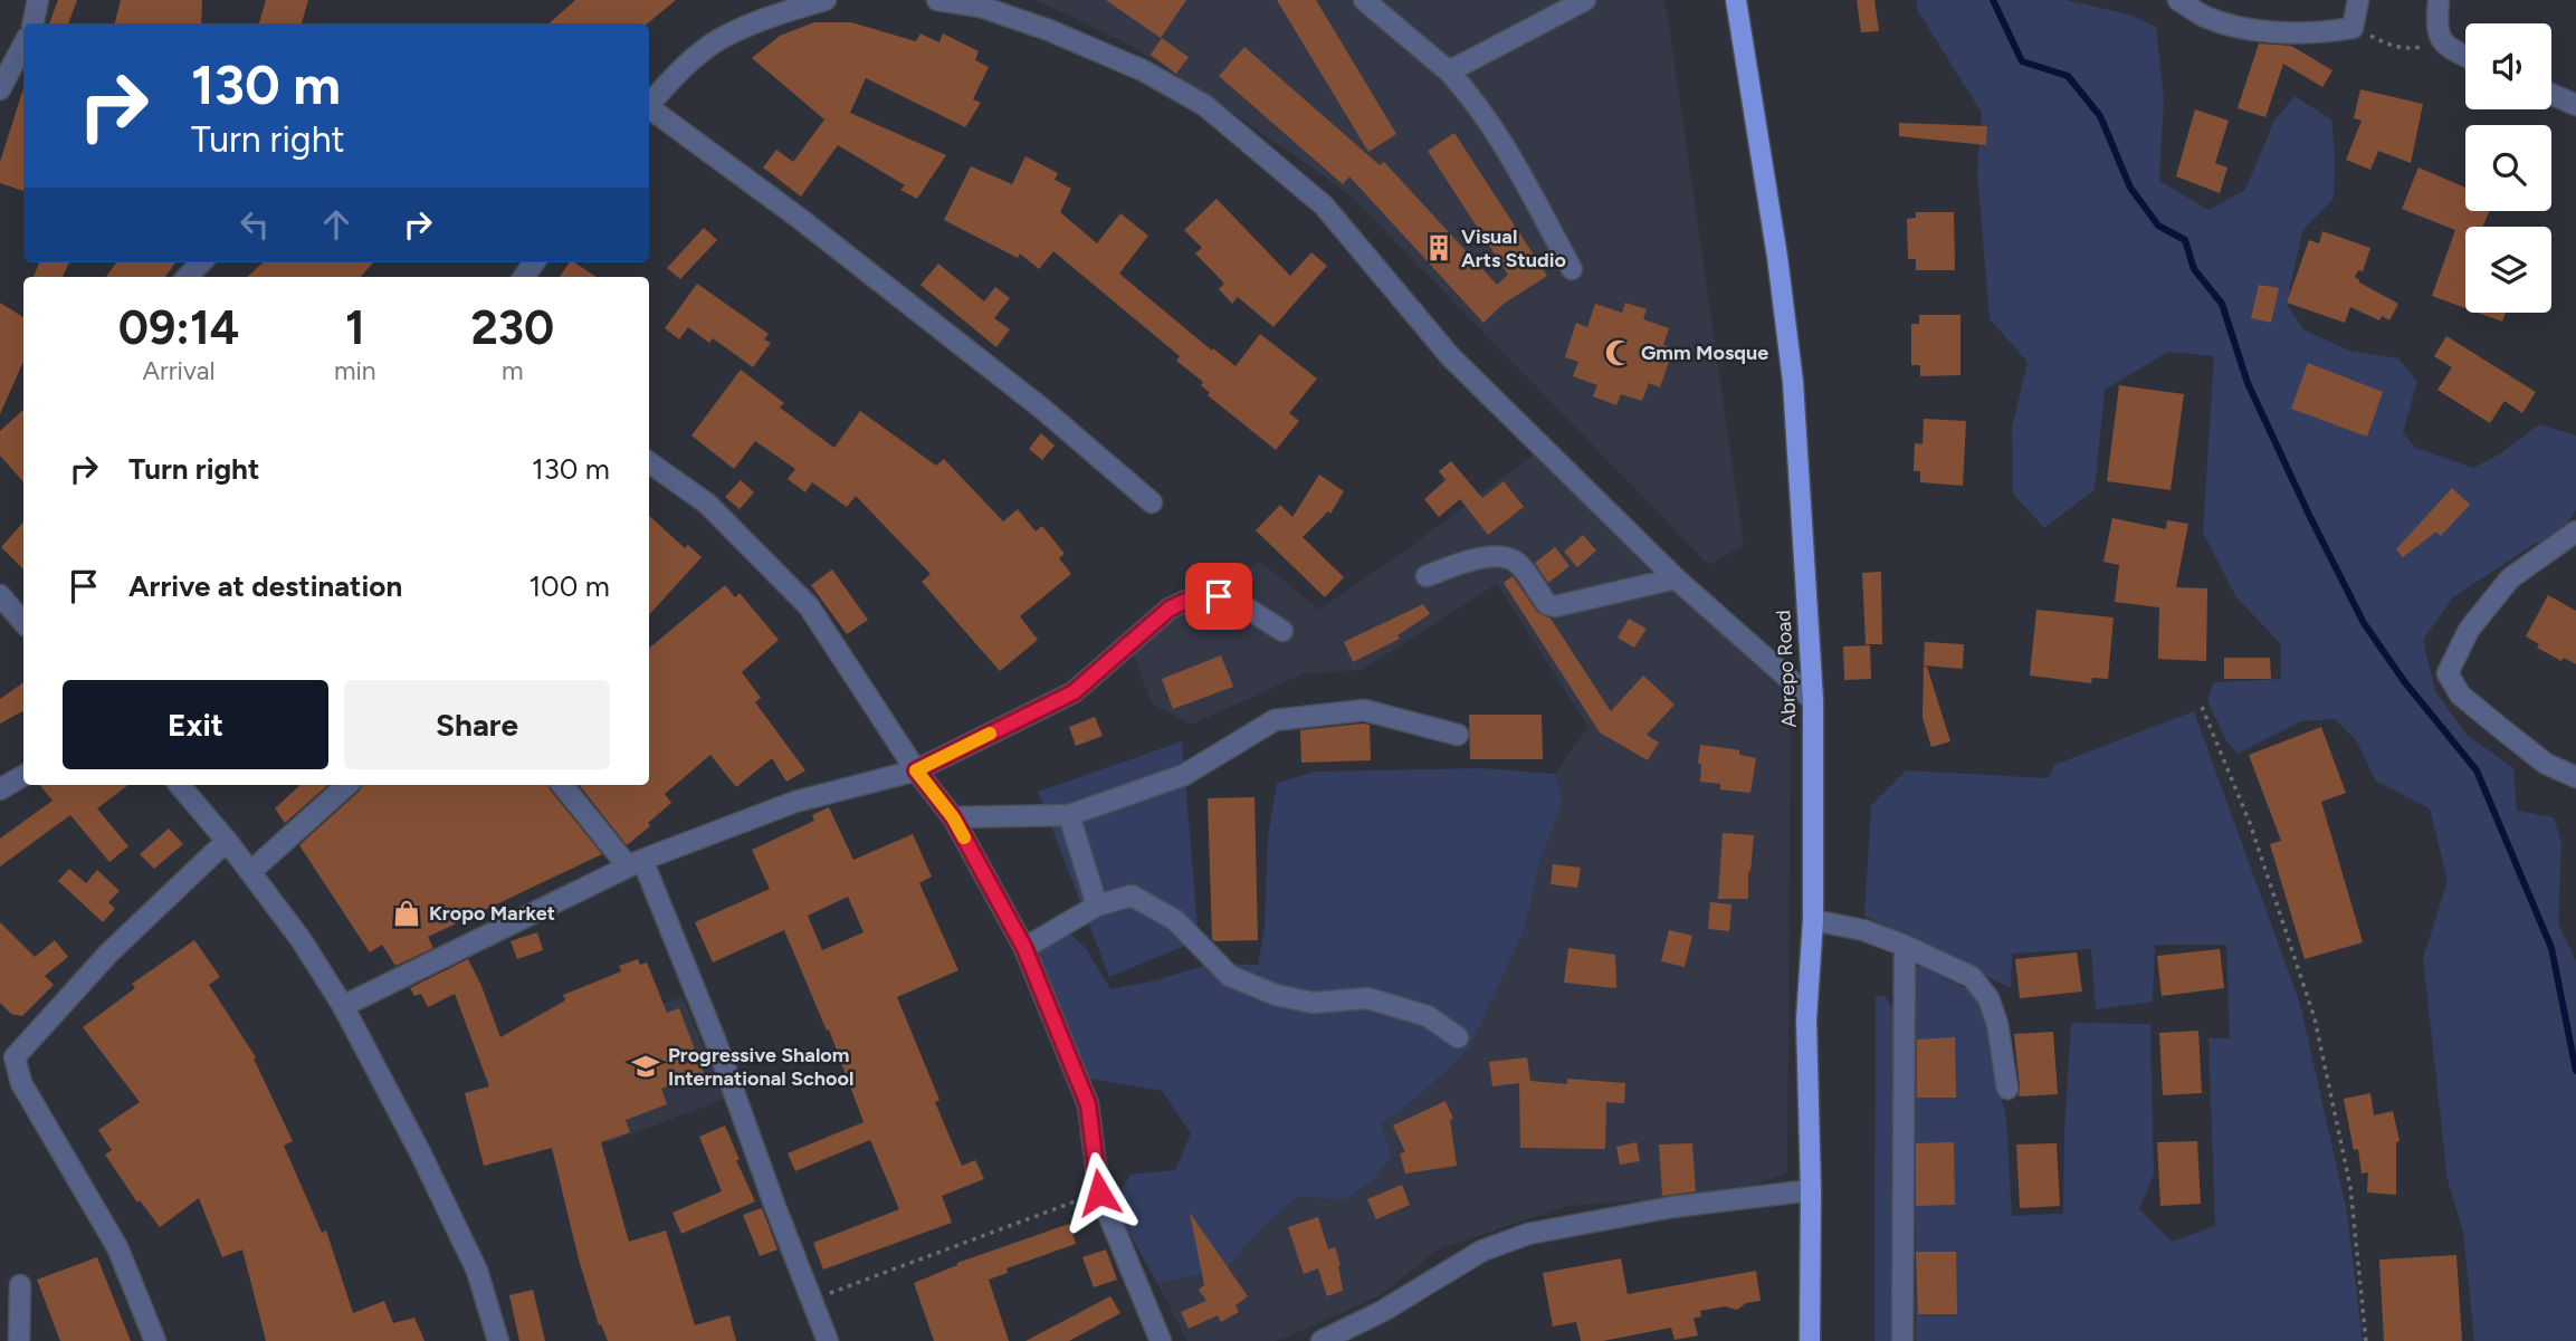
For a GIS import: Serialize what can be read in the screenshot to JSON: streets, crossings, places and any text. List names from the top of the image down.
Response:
{
  "streets": {
    "main road": ["Abrepo Road"]
  },
  "places": {
    "building": ["Visual Arts Studio"],
    "mosque": ["Gmm Mosque"],
    "shop": ["Kropo Market"],
    "school or university": ["Progressive Shalom International School"]
  },
  "page": {
    "turn": ["130 m", "Turn right"],
    "eta": [
      "09:14",
      "Arrival",
      "1",
      "min",
      "230",
      "m"
    ],
    "list": [
      {
        "name": "Turn right",
        "value": "130 m"
      },
      {
        "name": "Arrive at destination",
        "value": "100 m"
      }
    ],
    "buttons": ["Exit", "Share"]
  }
}
